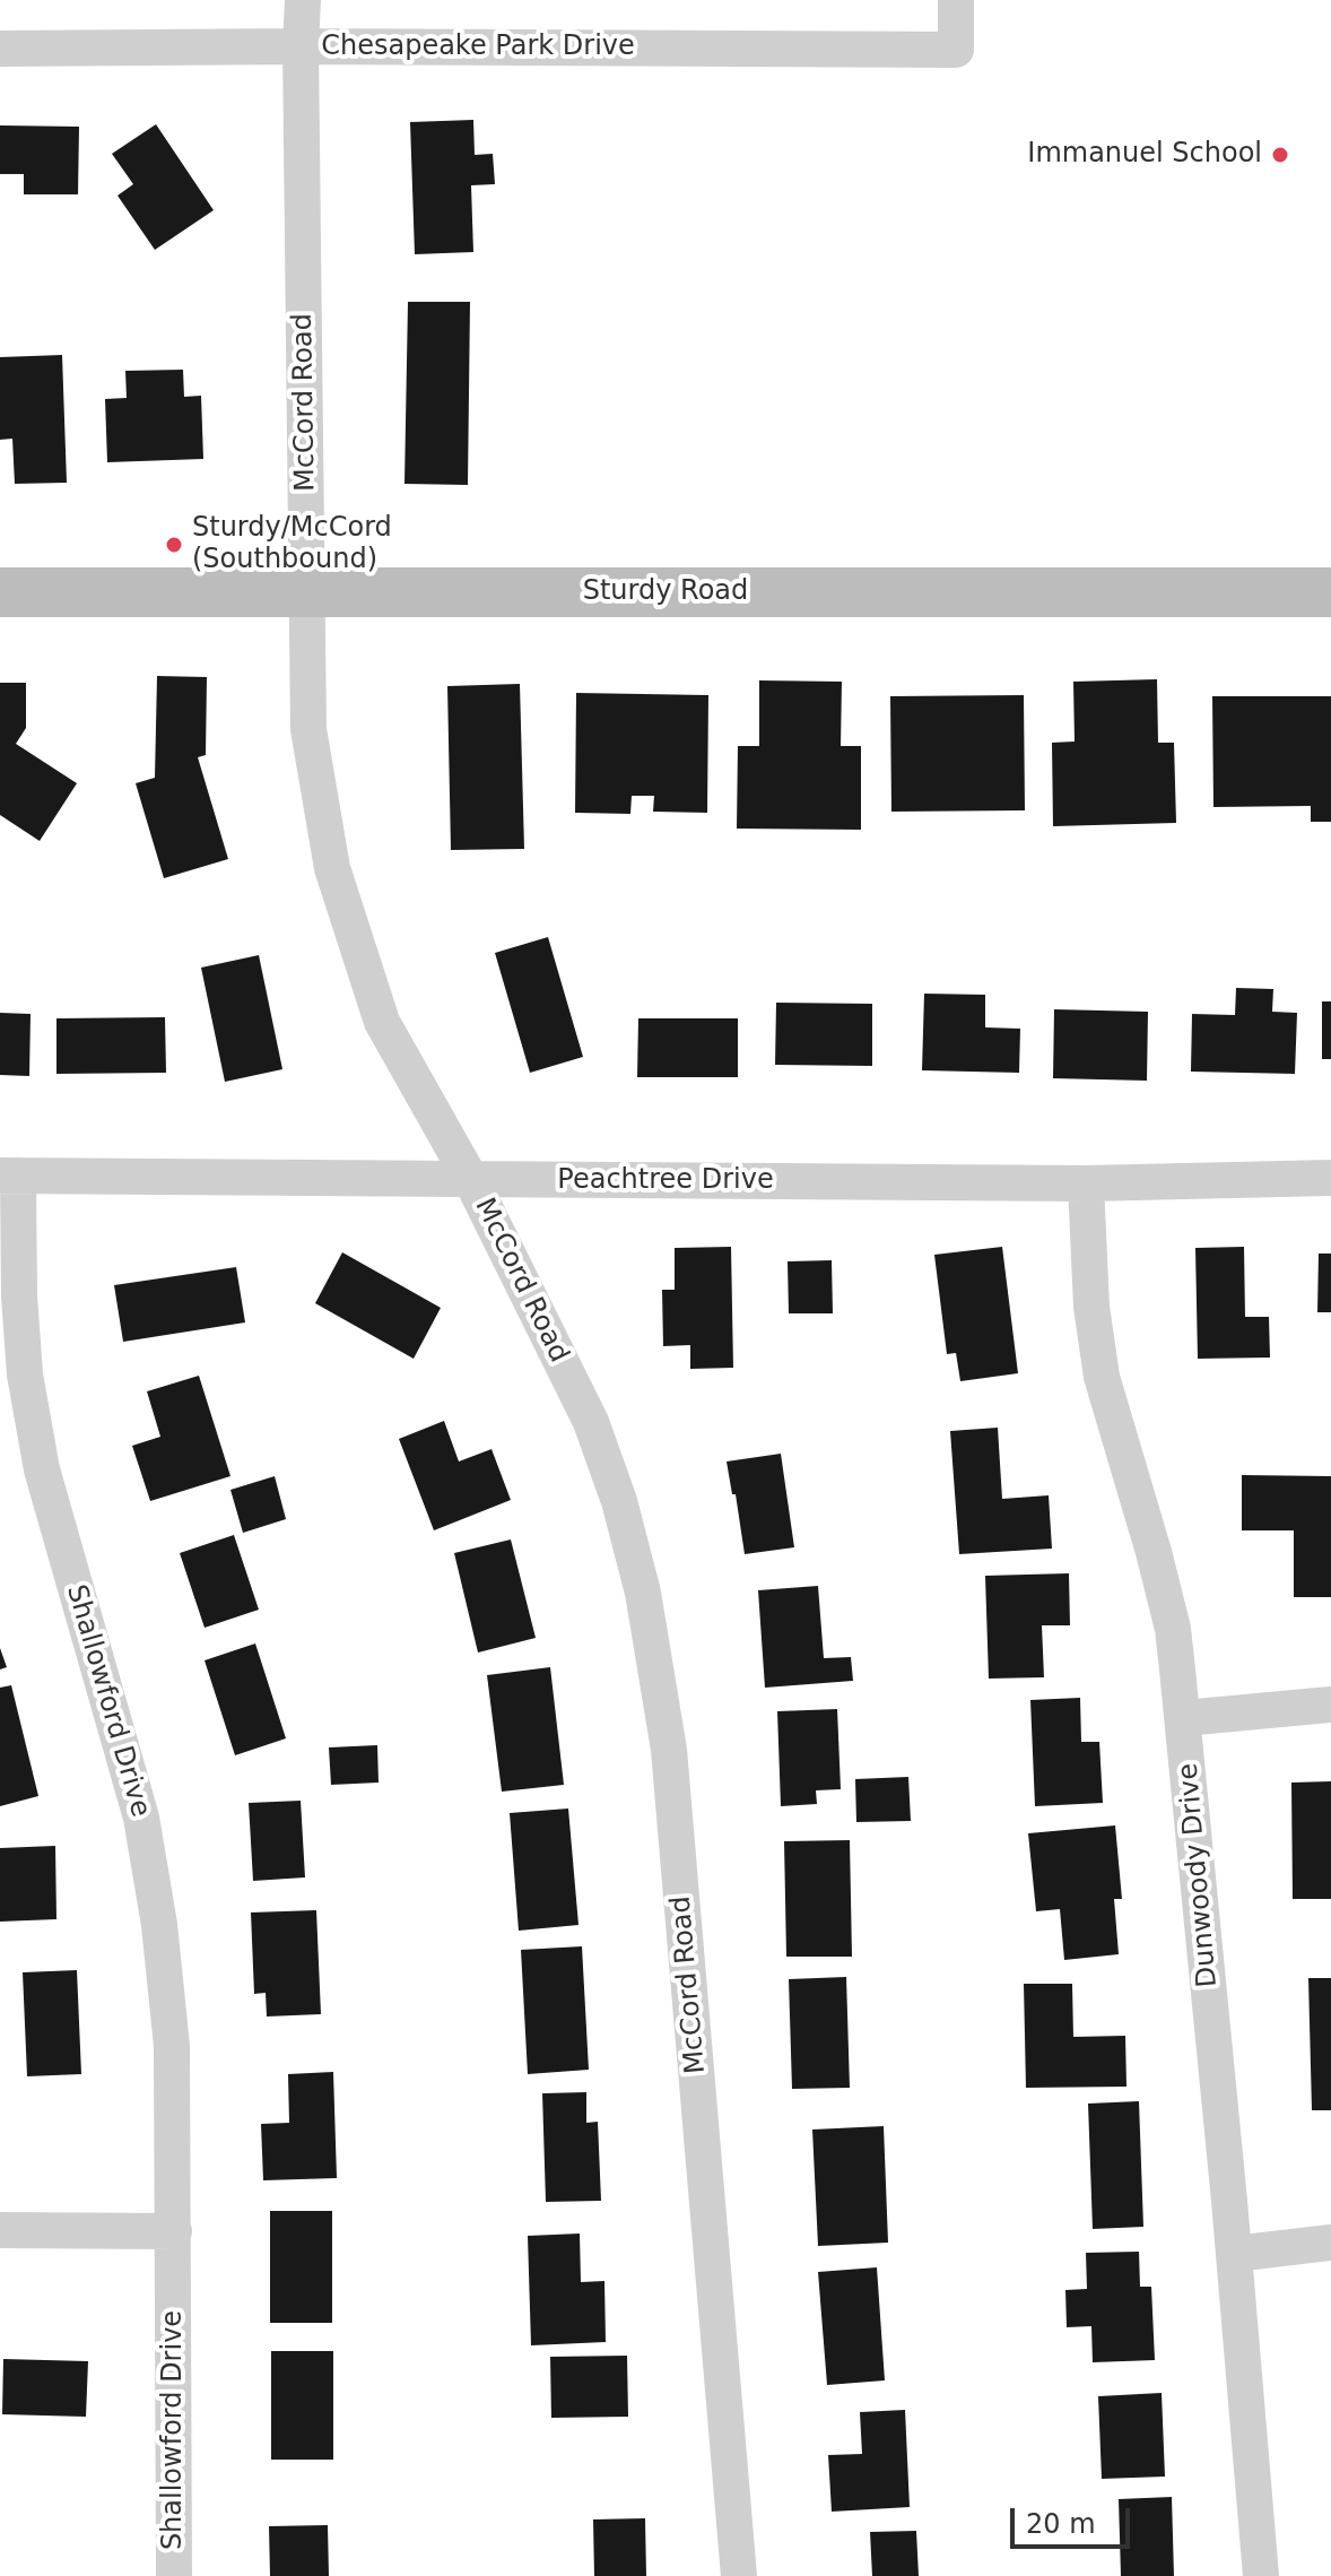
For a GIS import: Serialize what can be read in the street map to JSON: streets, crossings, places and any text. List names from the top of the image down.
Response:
{
  "streets": {
    "street": [
      "Chesapeake Park Drive",
      "McCord Road",
      "Sturdy Road",
      "Peachtree Drive",
      "Shallowford Drive",
      "Dunwoody Drive"
    ]
  },
  "crossings": [
    ["Chesapeake Park Drive", "McCord Road"],
    ["McCord Road", "Sturdy Road"],
    ["McCord Road", "Peachtree Drive"],
    ["Peachtree Drive", "Shallowford Drive"],
    ["Peachtree Drive", "Dunwoody Drive"]
  ],
  "places": ["Immanuel School", "Sturdy/McCord (Southbound)"],
  "scale_bar": "20 m"
}
